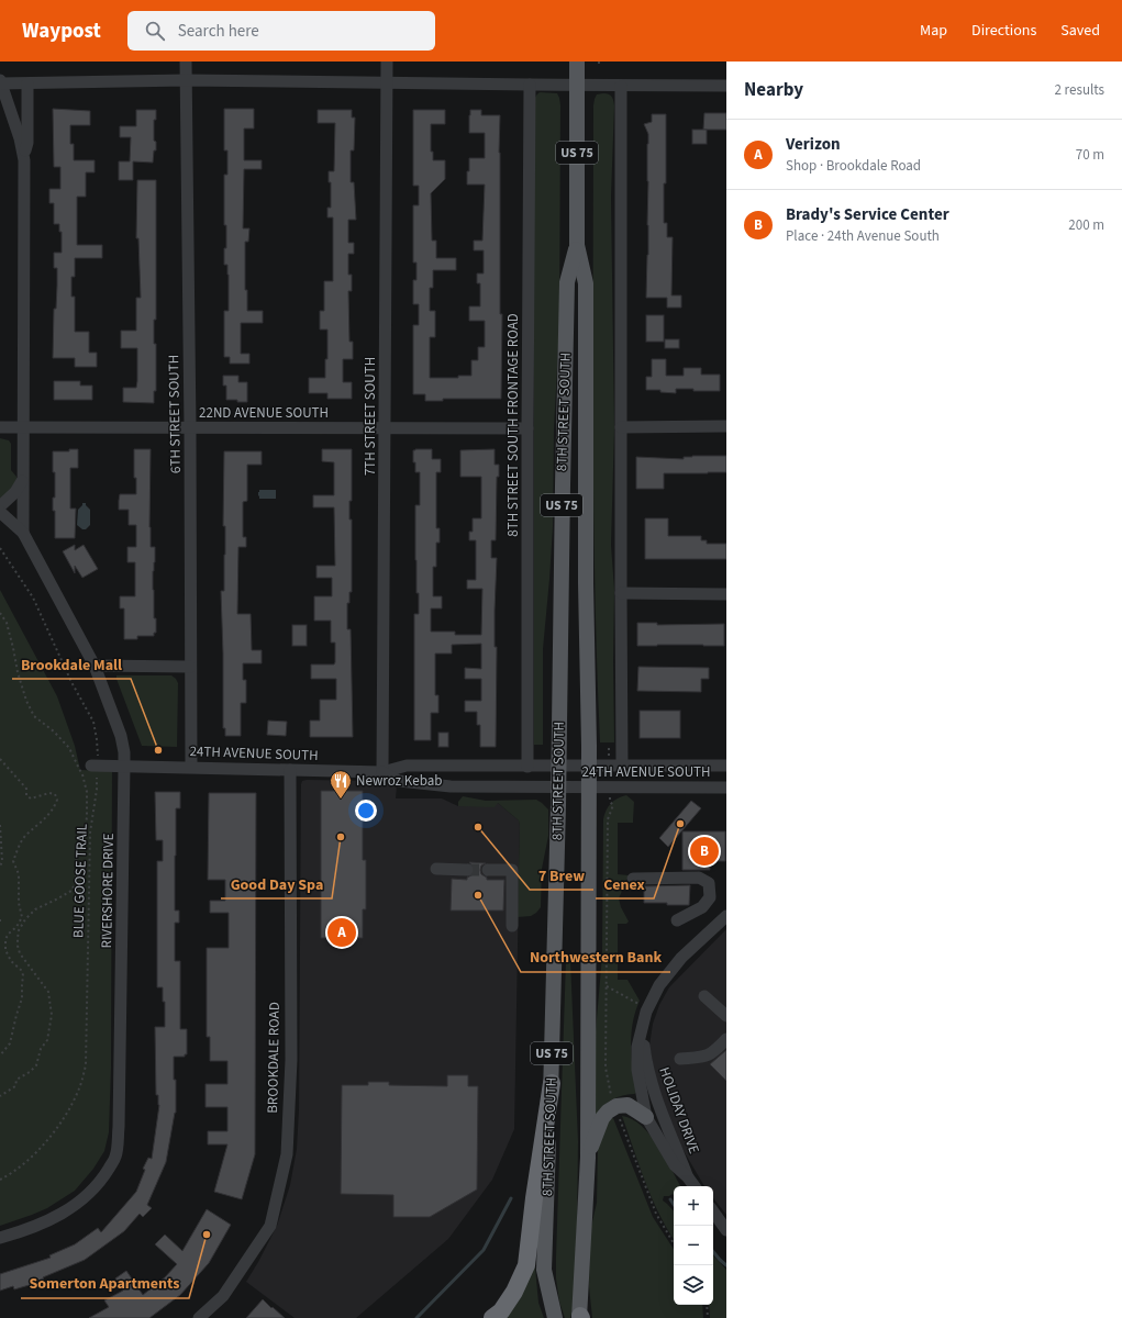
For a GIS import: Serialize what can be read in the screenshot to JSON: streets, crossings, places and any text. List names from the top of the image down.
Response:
{
  "streets": {
    "main road": ["US 75", "8TH STREET SOUTH"],
    "street": [
      "22ND AVENUE SOUTH",
      "6TH STREET SOUTH",
      "7TH STREET SOUTH",
      "8TH STREET SOUTH FRONTAGE ROAD",
      "24TH AVENUE SOUTH",
      "RIVERSHORE DRIVE",
      "BROOKDALE ROAD",
      "HOLIDAY DRIVE"
    ],
    "path": ["BLUE GOOSE TRAIL"]
  },
  "crossings": [
    ["8TH STREET SOUTH", "24TH AVENUE SOUTH"],
    ["22ND AVENUE SOUTH", "6TH STREET SOUTH"],
    ["22ND AVENUE SOUTH", "7TH STREET SOUTH"],
    ["22ND AVENUE SOUTH", "8TH STREET SOUTH FRONTAGE ROAD"],
    ["6TH STREET SOUTH", "24TH AVENUE SOUTH"],
    ["7TH STREET SOUTH", "24TH AVENUE SOUTH"],
    ["8TH STREET SOUTH FRONTAGE ROAD", "24TH AVENUE SOUTH"],
    ["24TH AVENUE SOUTH", "BLUE GOOSE TRAIL"],
    ["24TH AVENUE SOUTH", "RIVERSHORE DRIVE"],
    ["24TH AVENUE SOUTH", "BROOKDALE ROAD"]
  ],
  "places": {
    "other": [
      "Brookdale Mall",
      "Cenex",
      "7 Brew",
      "Good Day Spa",
      "Northwestern Bank",
      "Somerton Apartments"
    ],
    "restaurant": ["Newroz Kebab"]
  },
  "page": {
    "header": "Waypost",
    "search": "Search here",
    "nav": ["Map", "Directions", "Saved"],
    "heading": ["Nearby", "2 results"],
    "list": [
      {
        "mark": "A",
        "name": "Verizon",
        "note": "Shop · Brookdale Road",
        "value": "70 m"
      },
      {
        "mark": "B",
        "name": "Brady's Service Center",
        "note": "Place · 24th Avenue South",
        "value": "200 m"
      }
    ],
    "pins": ["B", "A"],
    "map_buttons": ["+", "−"]
  }
}
